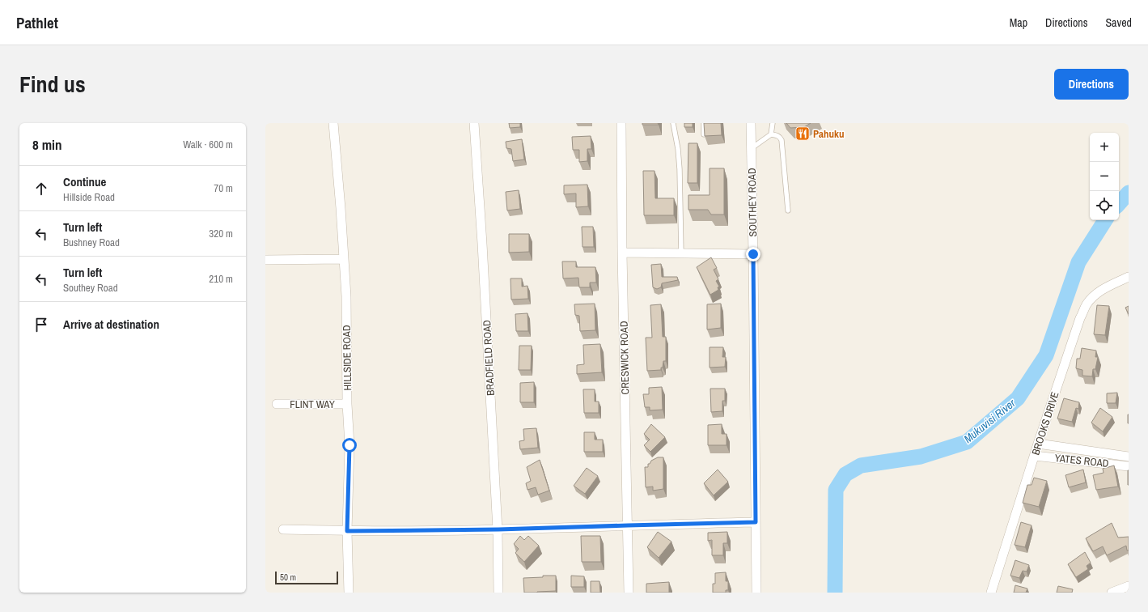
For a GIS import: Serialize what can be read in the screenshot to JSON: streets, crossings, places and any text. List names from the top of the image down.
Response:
{
  "streets": {
    "street": [
      "SOUTHEY ROAD",
      "HILLSIDE ROAD",
      "BRADFIELD ROAD",
      "CRESWICK ROAD",
      "FLINT WAY",
      "BROOKS DRIVE",
      "YATES ROAD"
    ]
  },
  "crossings": [
    ["HILLSIDE ROAD", "FLINT WAY"],
    ["BROOKS DRIVE", "YATES ROAD"]
  ],
  "water": ["Mukuvisi River"],
  "places": {
    "restaurant": ["Pahuku"]
  },
  "scale_bar": "50 m",
  "page": {
    "header": "Pathlet",
    "nav": ["Map", "Directions", "Saved"],
    "title": "Find us",
    "buttons": "Directions",
    "heading": ["8 min", "Walk · 600 m"],
    "map_buttons": ["+", "−"],
    "list": [
      ["Continue", "Hillside Road", "70 m"],
      ["Turn left", "Bushney Road", "320 m"],
      ["Turn left", "Southey Road", "210 m"],
      "Arrive at destination"
    ],
    "scale": "50 m"
  }
}
